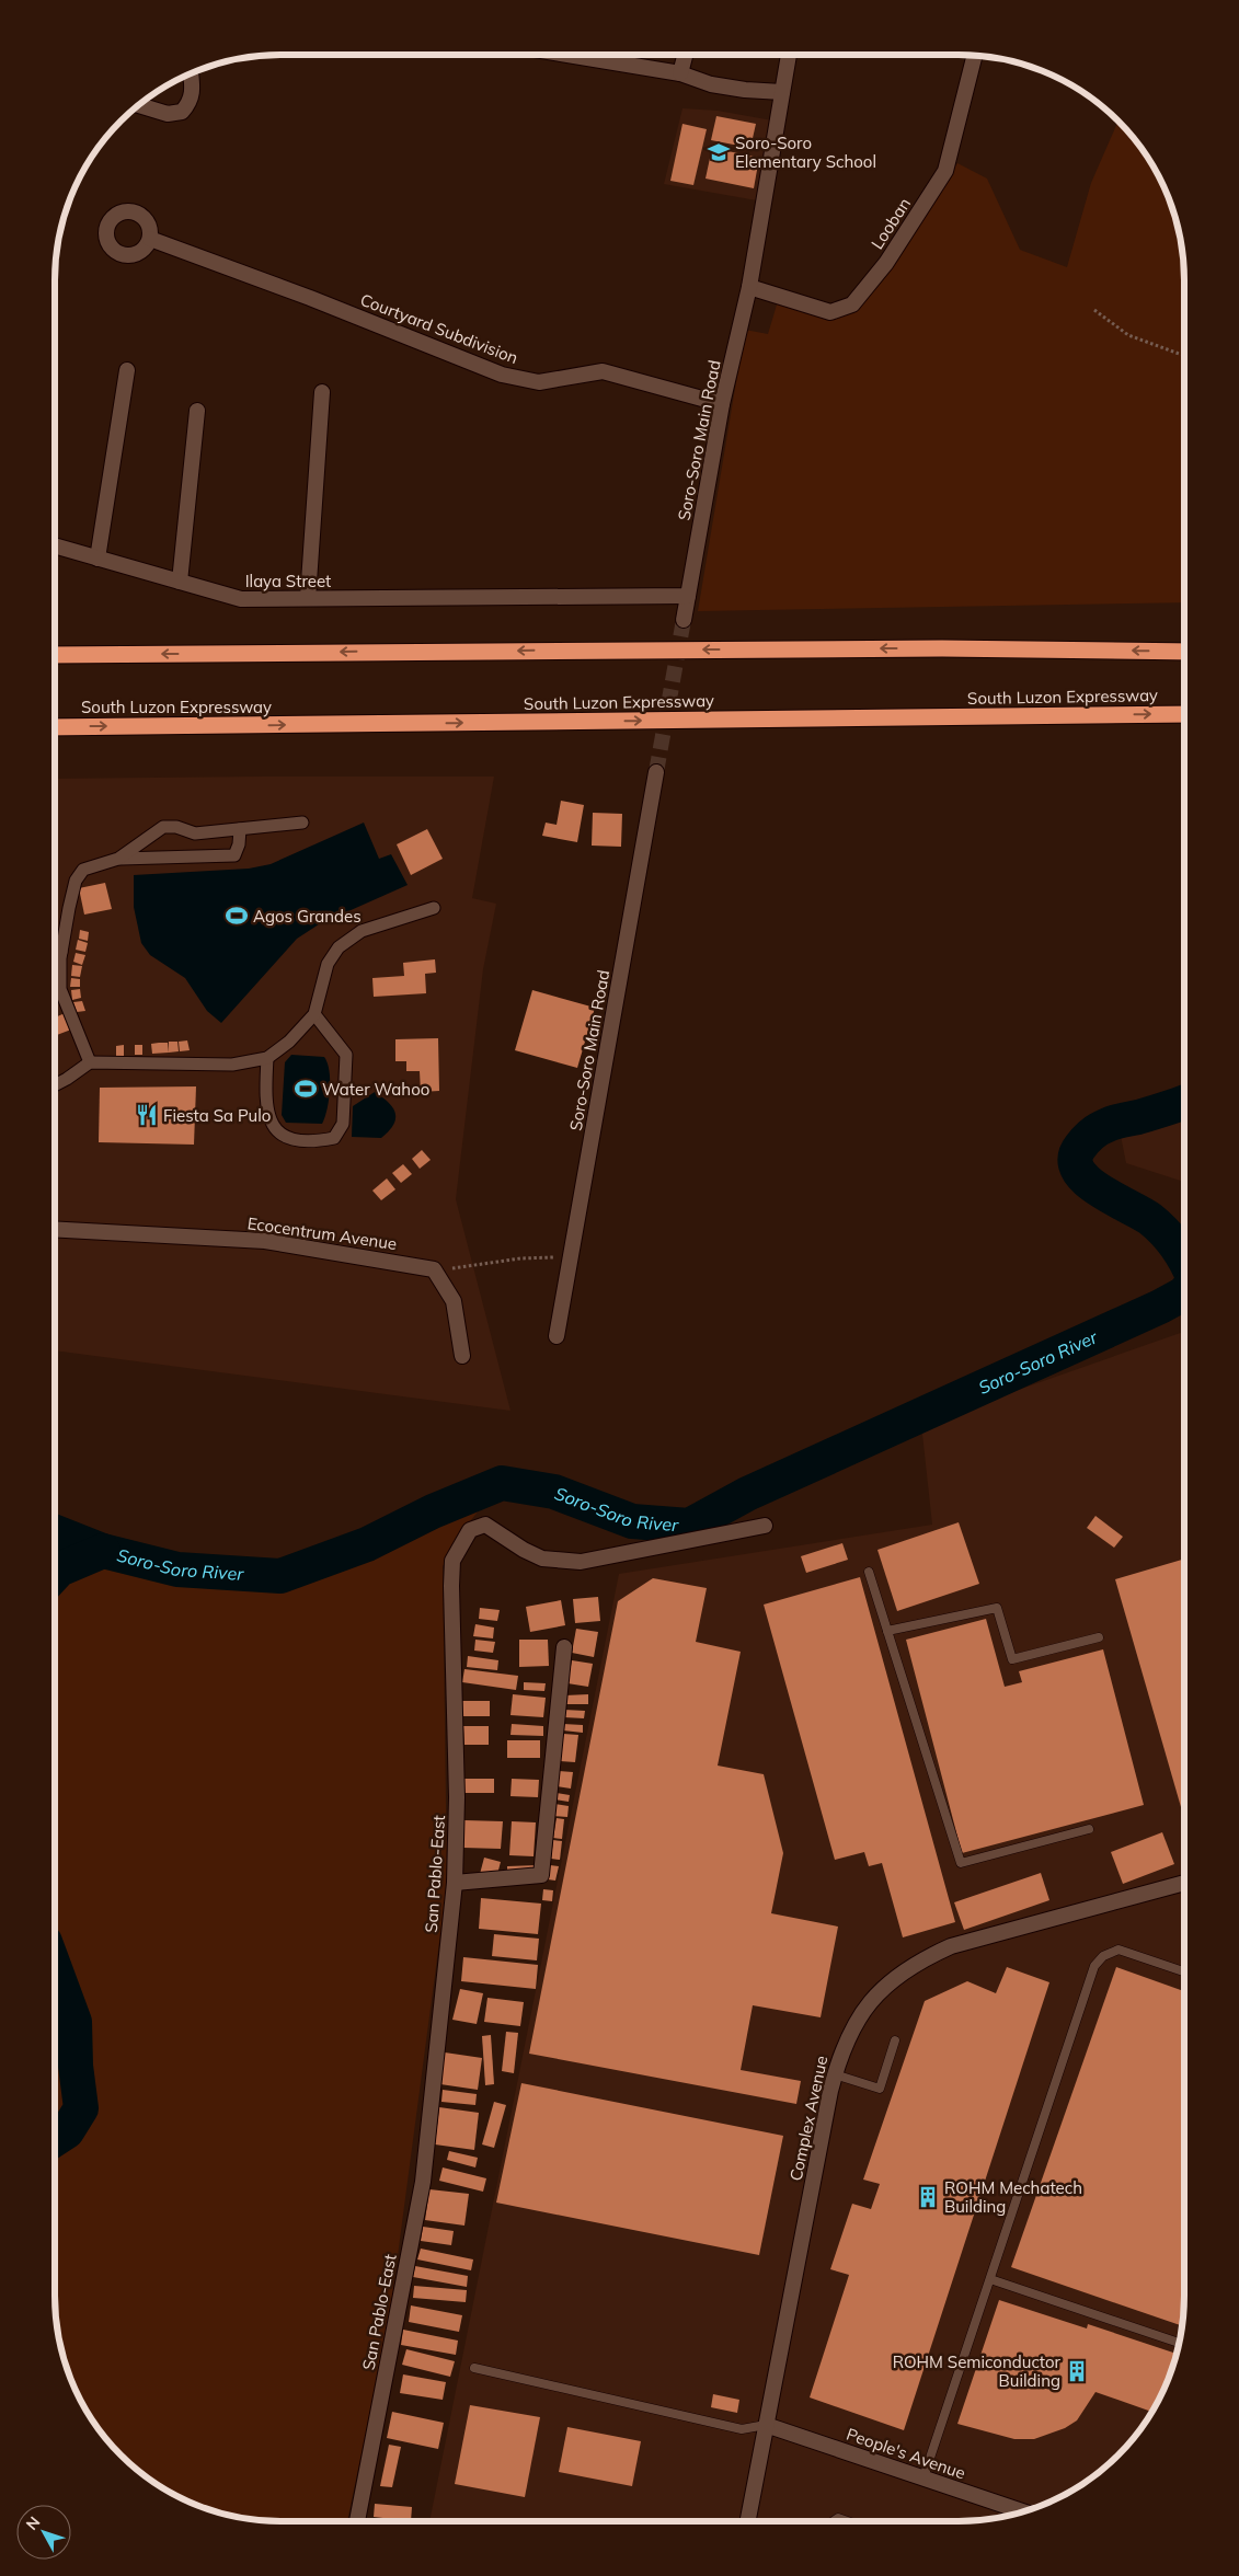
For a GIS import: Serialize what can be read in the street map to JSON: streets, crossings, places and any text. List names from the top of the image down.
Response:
{
  "streets": {
    "highway": ["South Luzon Expressway"],
    "street": [
      "Looban",
      "Courtyard Subdivision",
      "Soro-Soro Main Road",
      "Ilaya Street",
      "Ecocentrum Avenue",
      "San Pablo-East",
      "Complex Avenue",
      "People's Avenue"
    ]
  },
  "crossings": [
    ["Looban", "Soro-Soro Main Road"],
    ["Courtyard Subdivision", "Soro-Soro Main Road"],
    ["Soro-Soro Main Road", "Ilaya Street"],
    ["Complex Avenue", "People's Avenue"]
  ],
  "water": ["Soro-Soro River"],
  "places": {
    "school or university": ["Soro-Soro Elementary School"],
    "sports": ["Agos Grandes", "Water Wahoo"],
    "restaurant": ["Fiesta Sa Pulo"],
    "building": ["ROHM Mechatech Building", "ROHM Semiconductor Building"]
  },
  "north": "top left"
}
